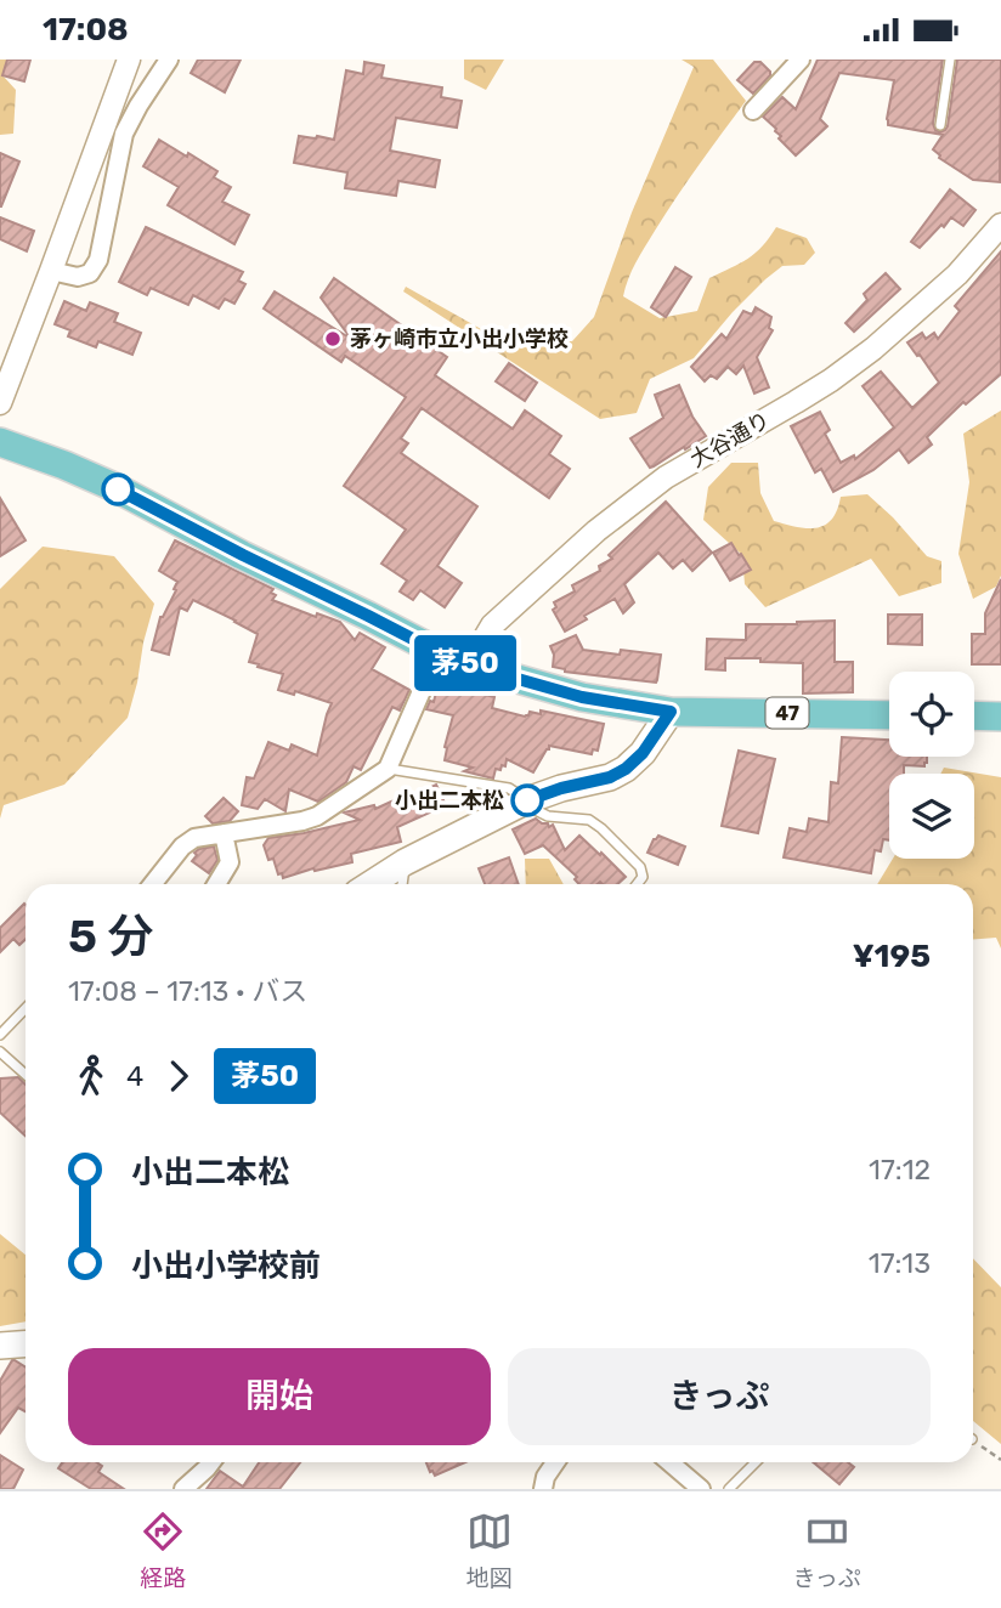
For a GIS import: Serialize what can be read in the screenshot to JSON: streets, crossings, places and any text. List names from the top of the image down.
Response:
{
  "streets": {
    "main road": ["47"],
    "street": ["大谷通り"]
  },
  "crossings": [
    ["大谷通り", "47"]
  ],
  "places": ["茅ヶ崎市立小出小学校", "小出二本松"],
  "lines": ["bus line 茅50"],
  "page": {
    "status": "17:08",
    "on_map": "茅50",
    "heading": ["5 分", "17:08 – 17:13 · バス", "¥195"],
    "legs": ["4", "茅50"],
    "list": [
      {
        "name": "小出二本松",
        "value": "17:12"
      },
      {
        "name": "小出小学校前",
        "value": "17:13"
      }
    ],
    "buttons": ["開始", "きっぷ"],
    "tabs": ["経路", "地図", "きっぷ"]
  }
}
